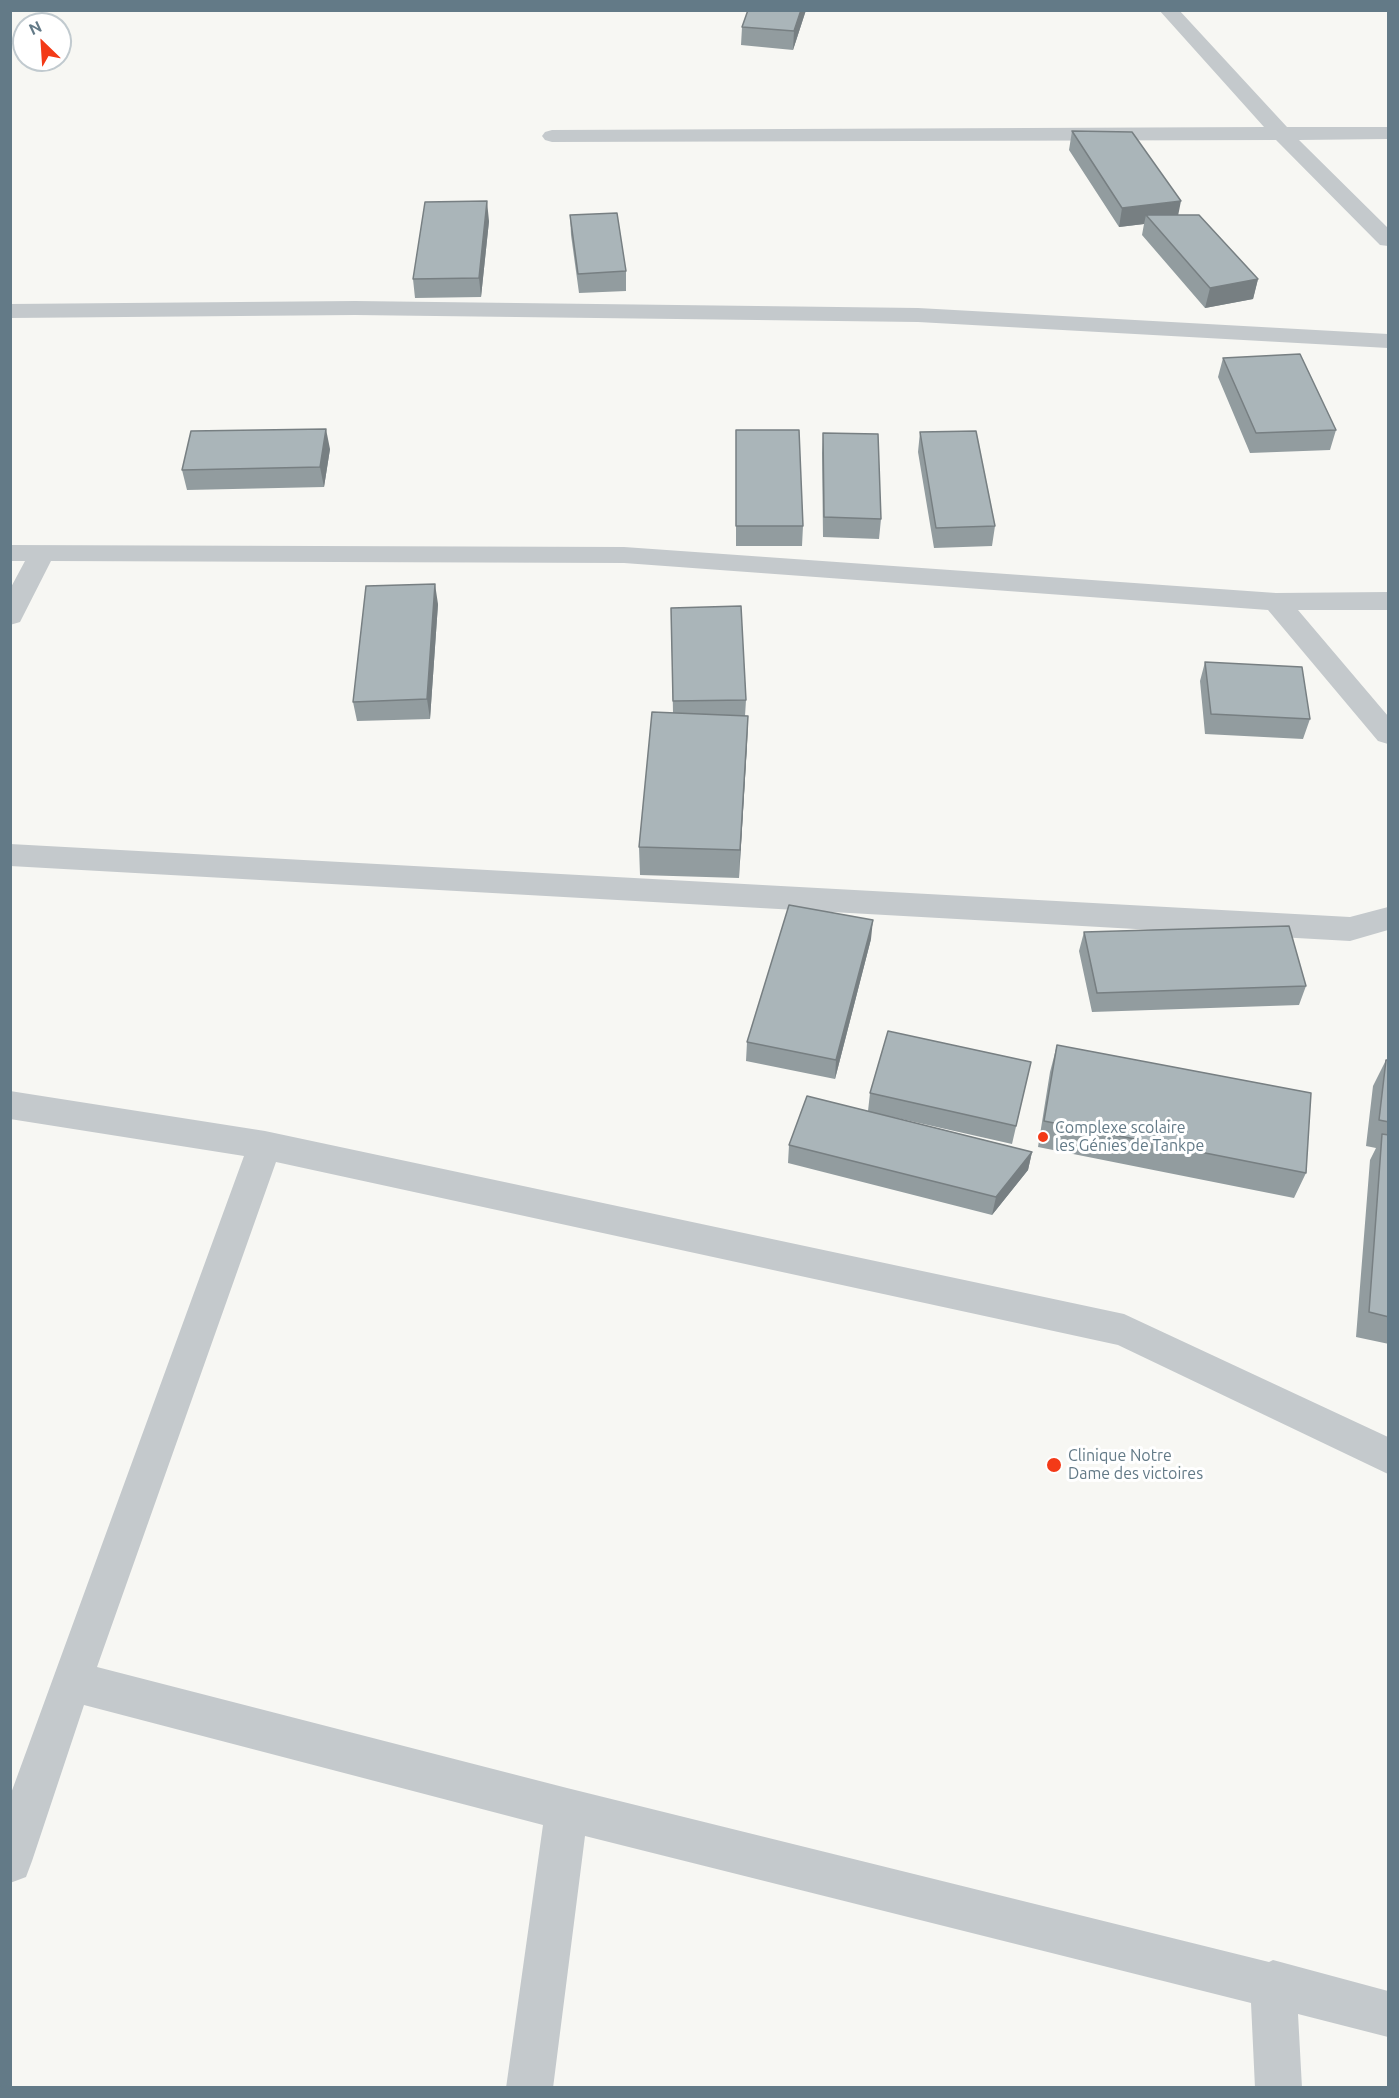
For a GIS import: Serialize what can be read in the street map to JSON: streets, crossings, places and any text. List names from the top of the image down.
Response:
{
  "places": ["Complexe scolaire les Génies de Tankpe", "Clinique Notre Dame des victoires"],
  "north": "top left"
}
